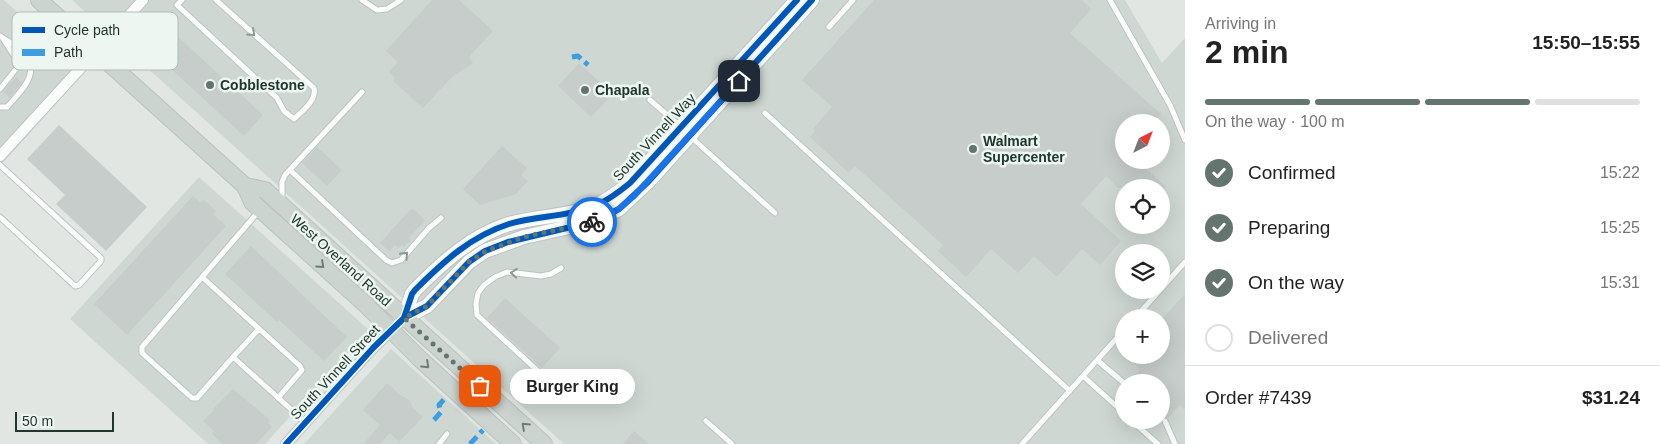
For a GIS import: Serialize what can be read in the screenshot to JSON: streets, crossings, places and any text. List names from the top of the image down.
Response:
{
  "streets": {
    "main road": ["West Overland Road"],
    "street": ["South Vinnell Way", "South Vinnell Street"]
  },
  "crossings": [
    ["South Vinnell Way", "West Overland Road"],
    ["South Vinnell Way", "South Vinnell Street"],
    ["West Overland Road", "South Vinnell Street"]
  ],
  "places": [
    "Cobblestone",
    "Chapala",
    "Walmart Supercenter",
    "Burger King"
  ],
  "legend": ["Cycle path", "Path"],
  "scale_bar": "50 m",
  "north": "top right",
  "page": {
    "heading": ["2 min", "Arriving in", "15:50–15:55"],
    "panel": ["Order #7439", "$31.24"],
    "bar": "On the way · 100 m",
    "map_buttons": ["+", "−"],
    "list": [
      ["Confirmed", "15:22"],
      ["Preparing", "15:25"],
      ["On the way", "15:31"],
      "Delivered"
    ],
    "bubble": "Burger King",
    "scale": "50 m"
  }
}
